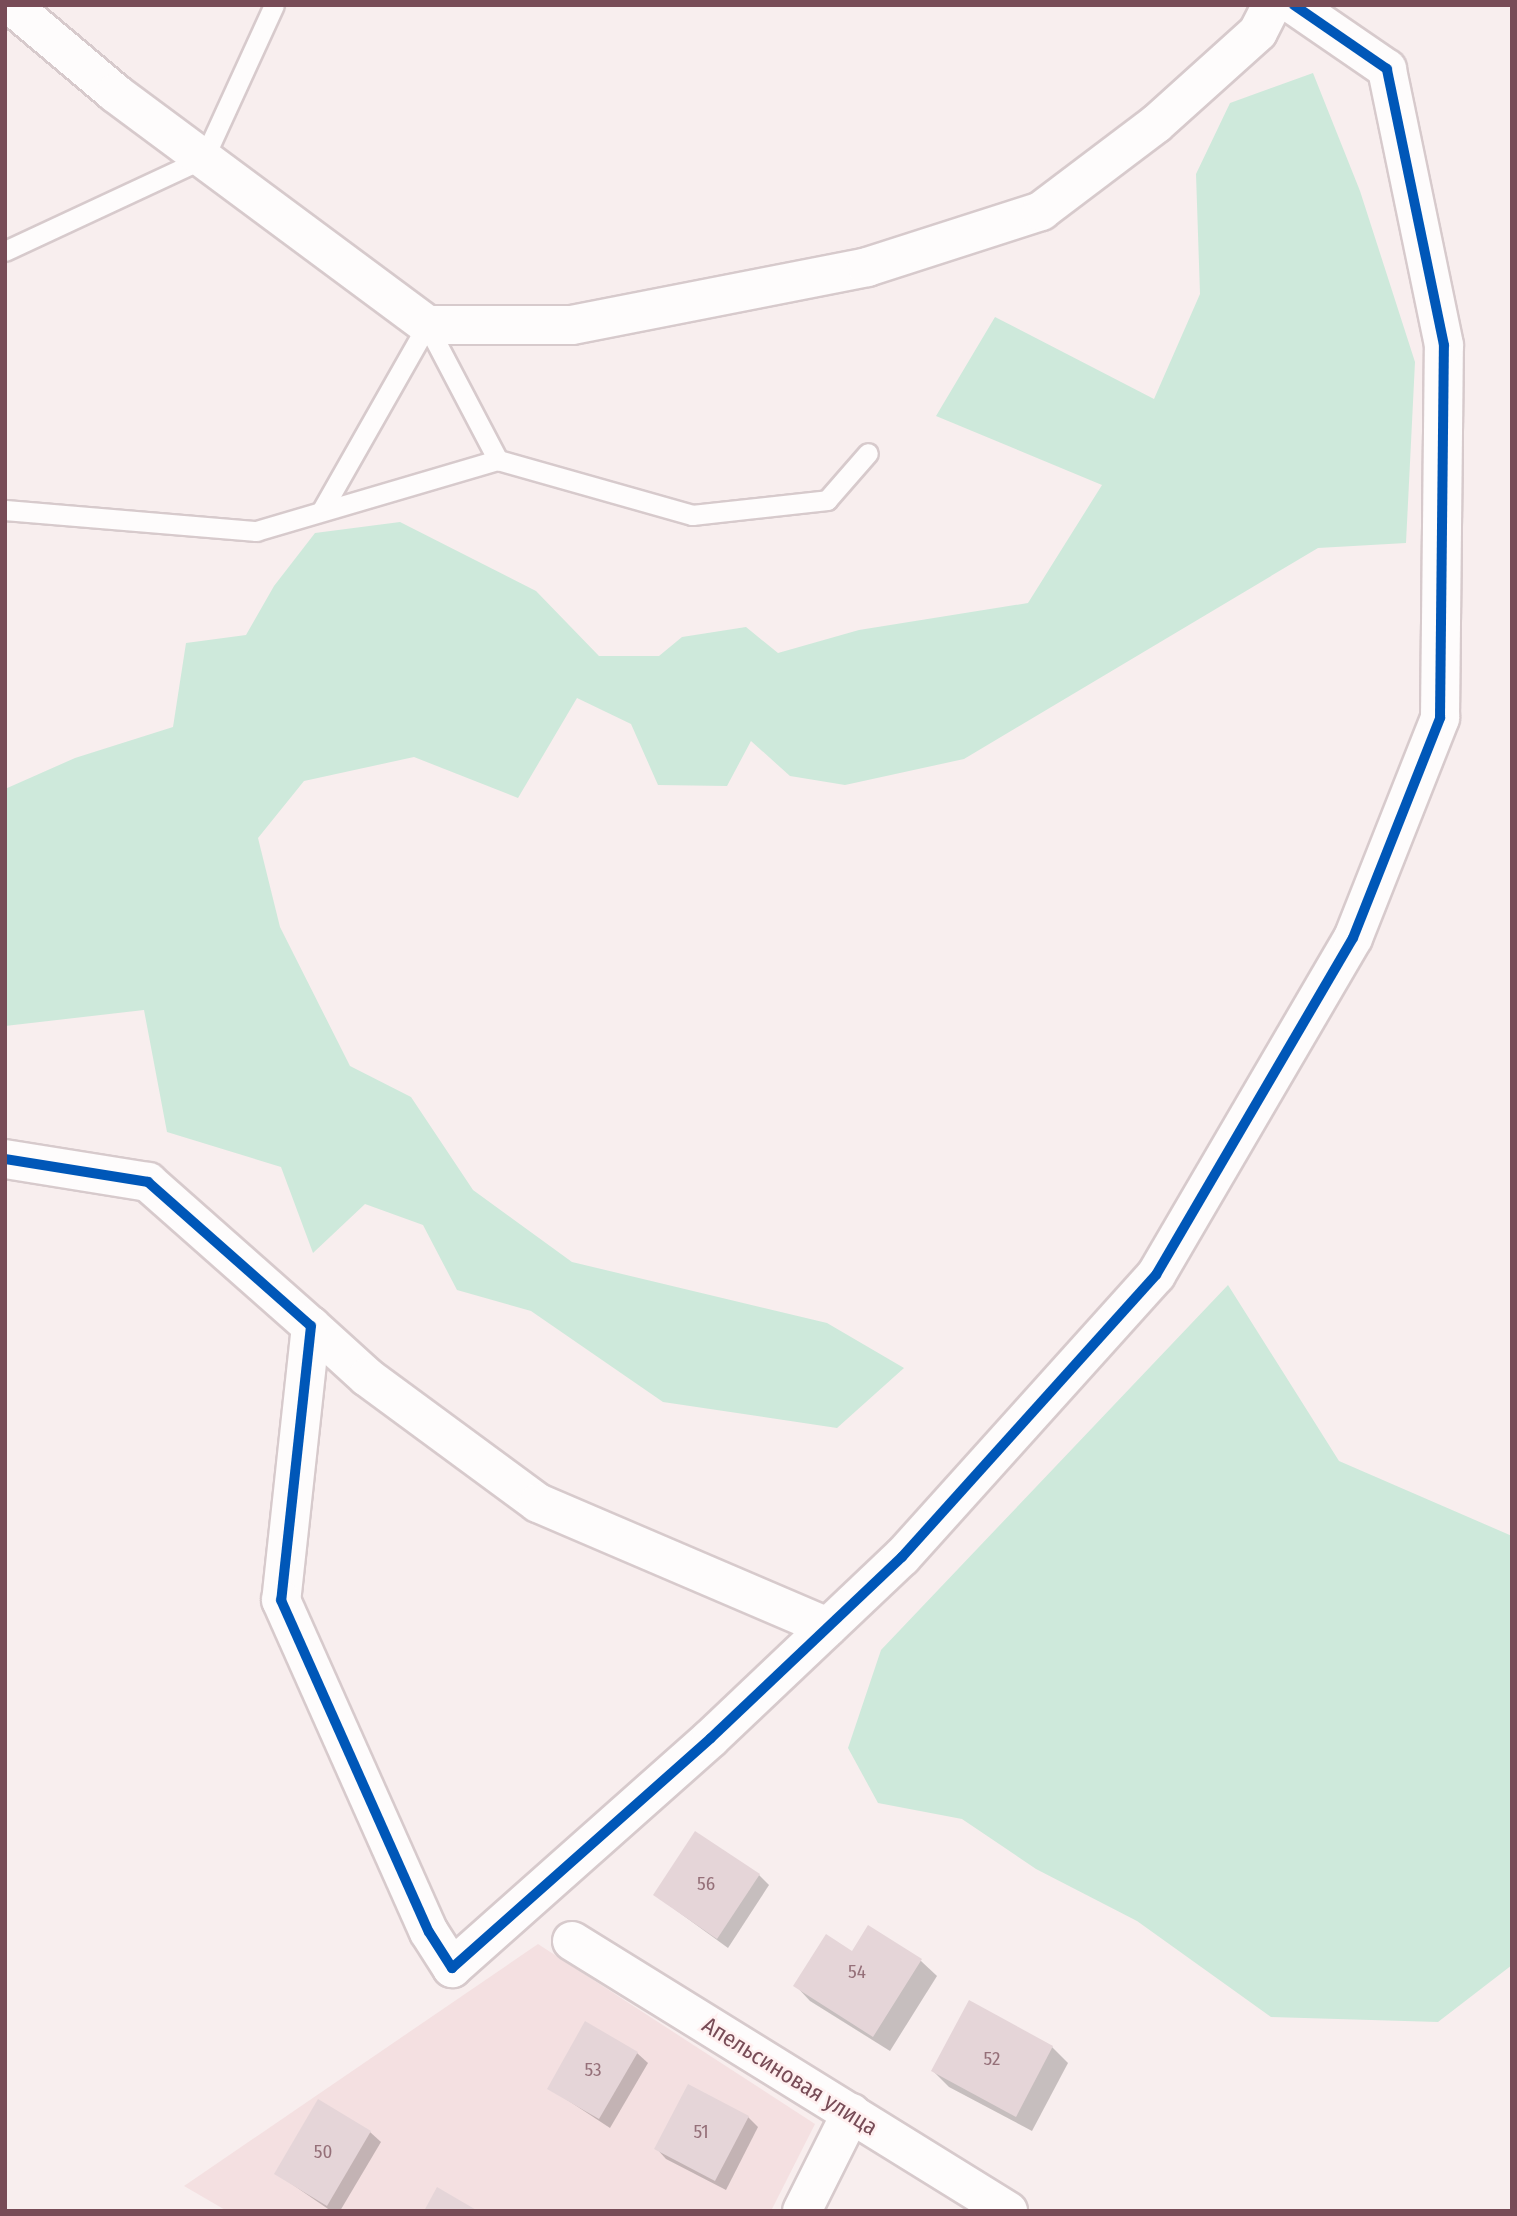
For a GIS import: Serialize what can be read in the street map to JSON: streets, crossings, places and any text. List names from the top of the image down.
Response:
{
  "streets": {
    "street": ["Апельсиновая улица"]
  },
  "house_numbers": [
    "56",
    "54",
    "52",
    "53",
    "51",
    "50"
  ]
}
